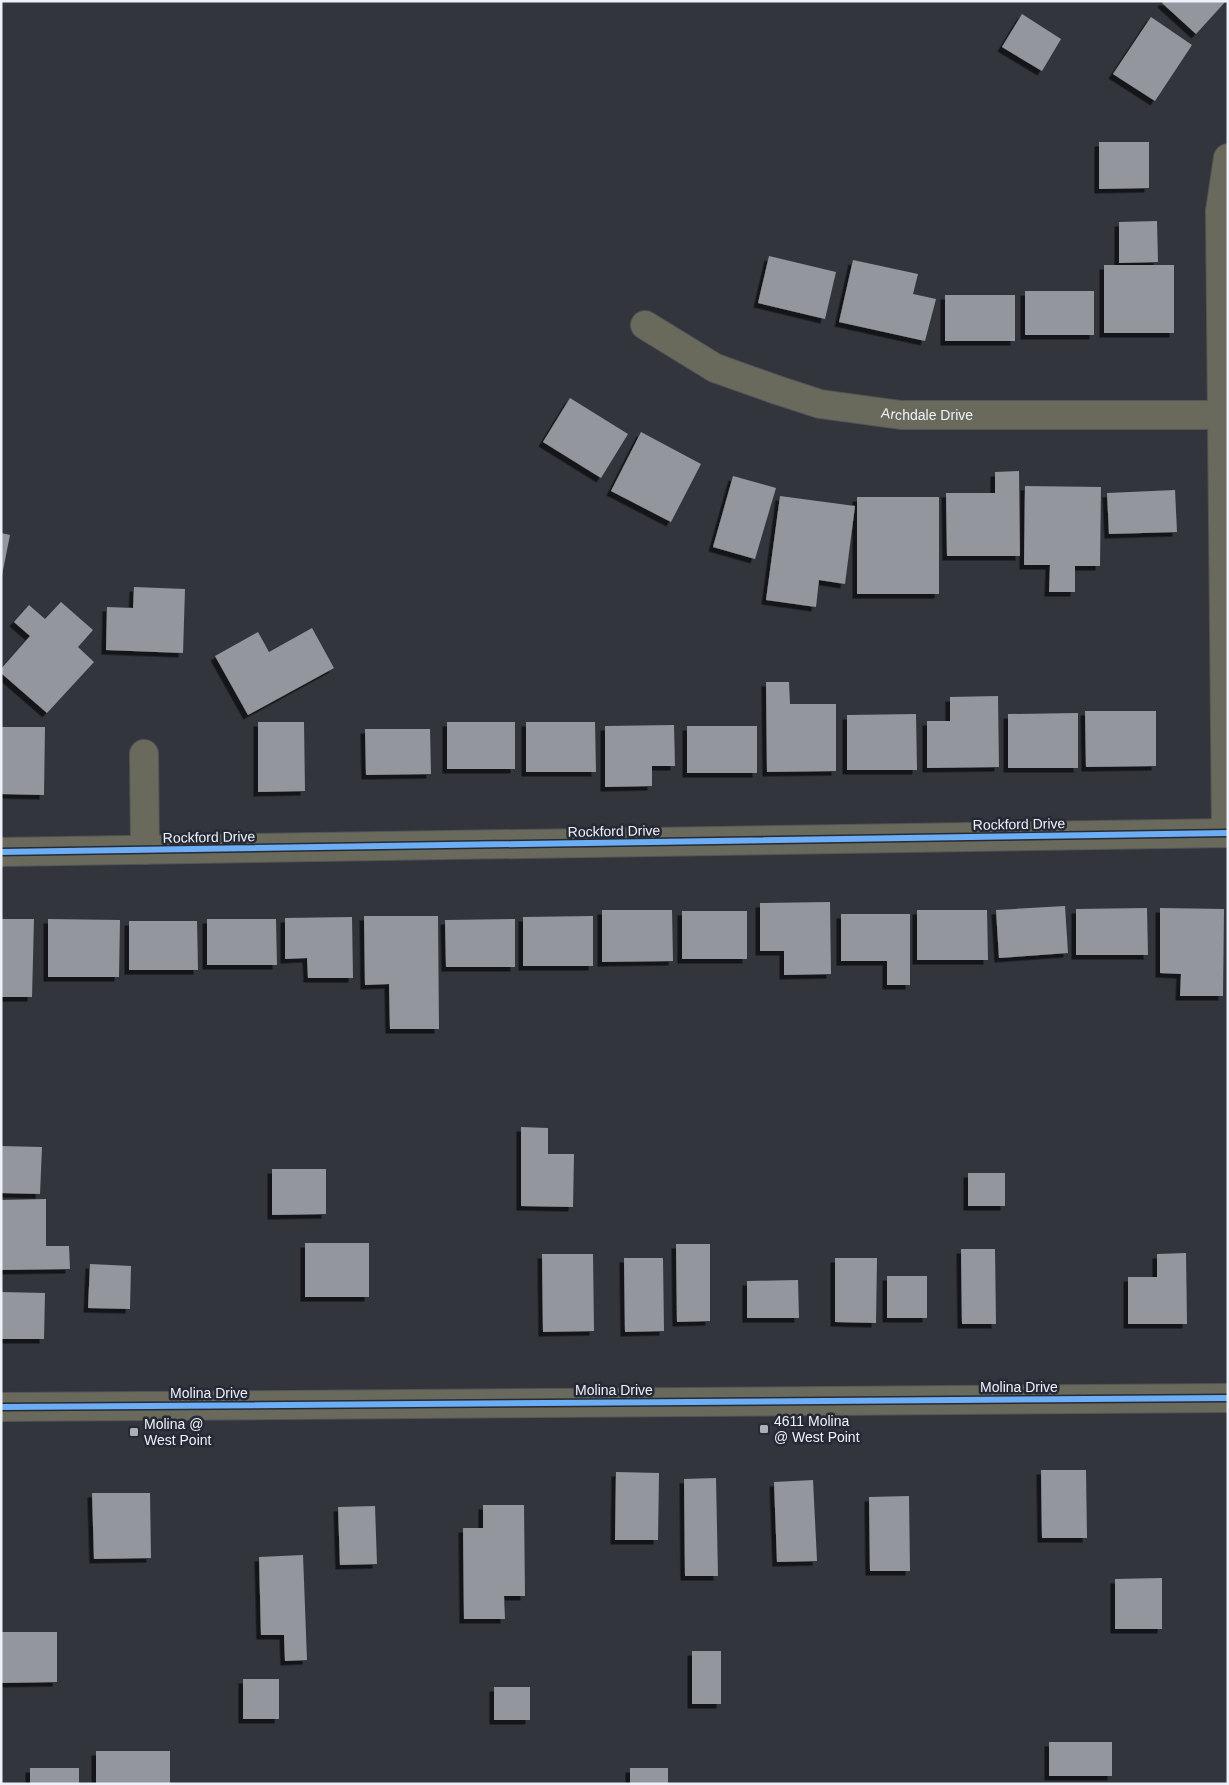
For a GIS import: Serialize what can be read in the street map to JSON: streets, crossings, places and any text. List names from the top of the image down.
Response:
{
  "streets": {
    "street": ["Archdale Drive", "Rockford Drive", "Molina Drive"]
  },
  "places": {
    "transit": ["4611 Molina @ West Point", "Molina @ West Point"]
  }
}
